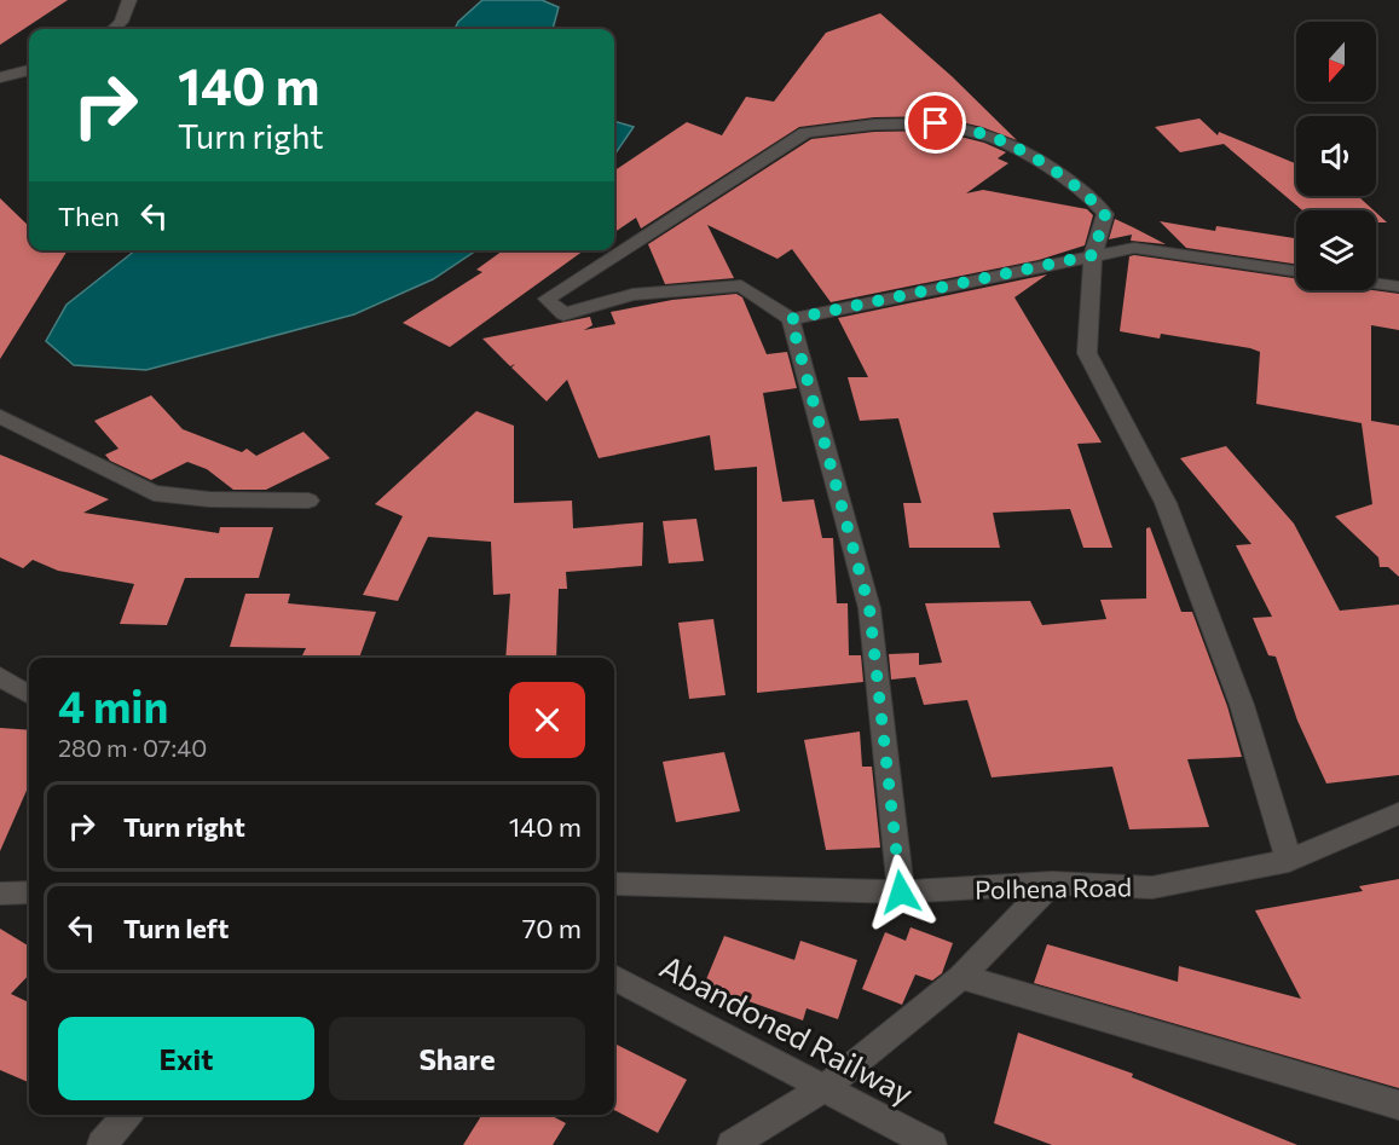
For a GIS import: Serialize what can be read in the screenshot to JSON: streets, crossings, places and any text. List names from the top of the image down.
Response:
{
  "streets": {
    "street": ["Polhena Road", "Abandoned Railway"]
  },
  "north": "bottom",
  "page": {
    "turn": ["140 m", "Turn right"],
    "then": "Then",
    "heading": ["4 min", "280 m · 07:40"],
    "list": [
      {
        "name": "Turn right",
        "value": "140 m"
      },
      {
        "name": "Turn left",
        "value": "70 m"
      }
    ],
    "buttons": ["Exit", "Share"]
  }
}
